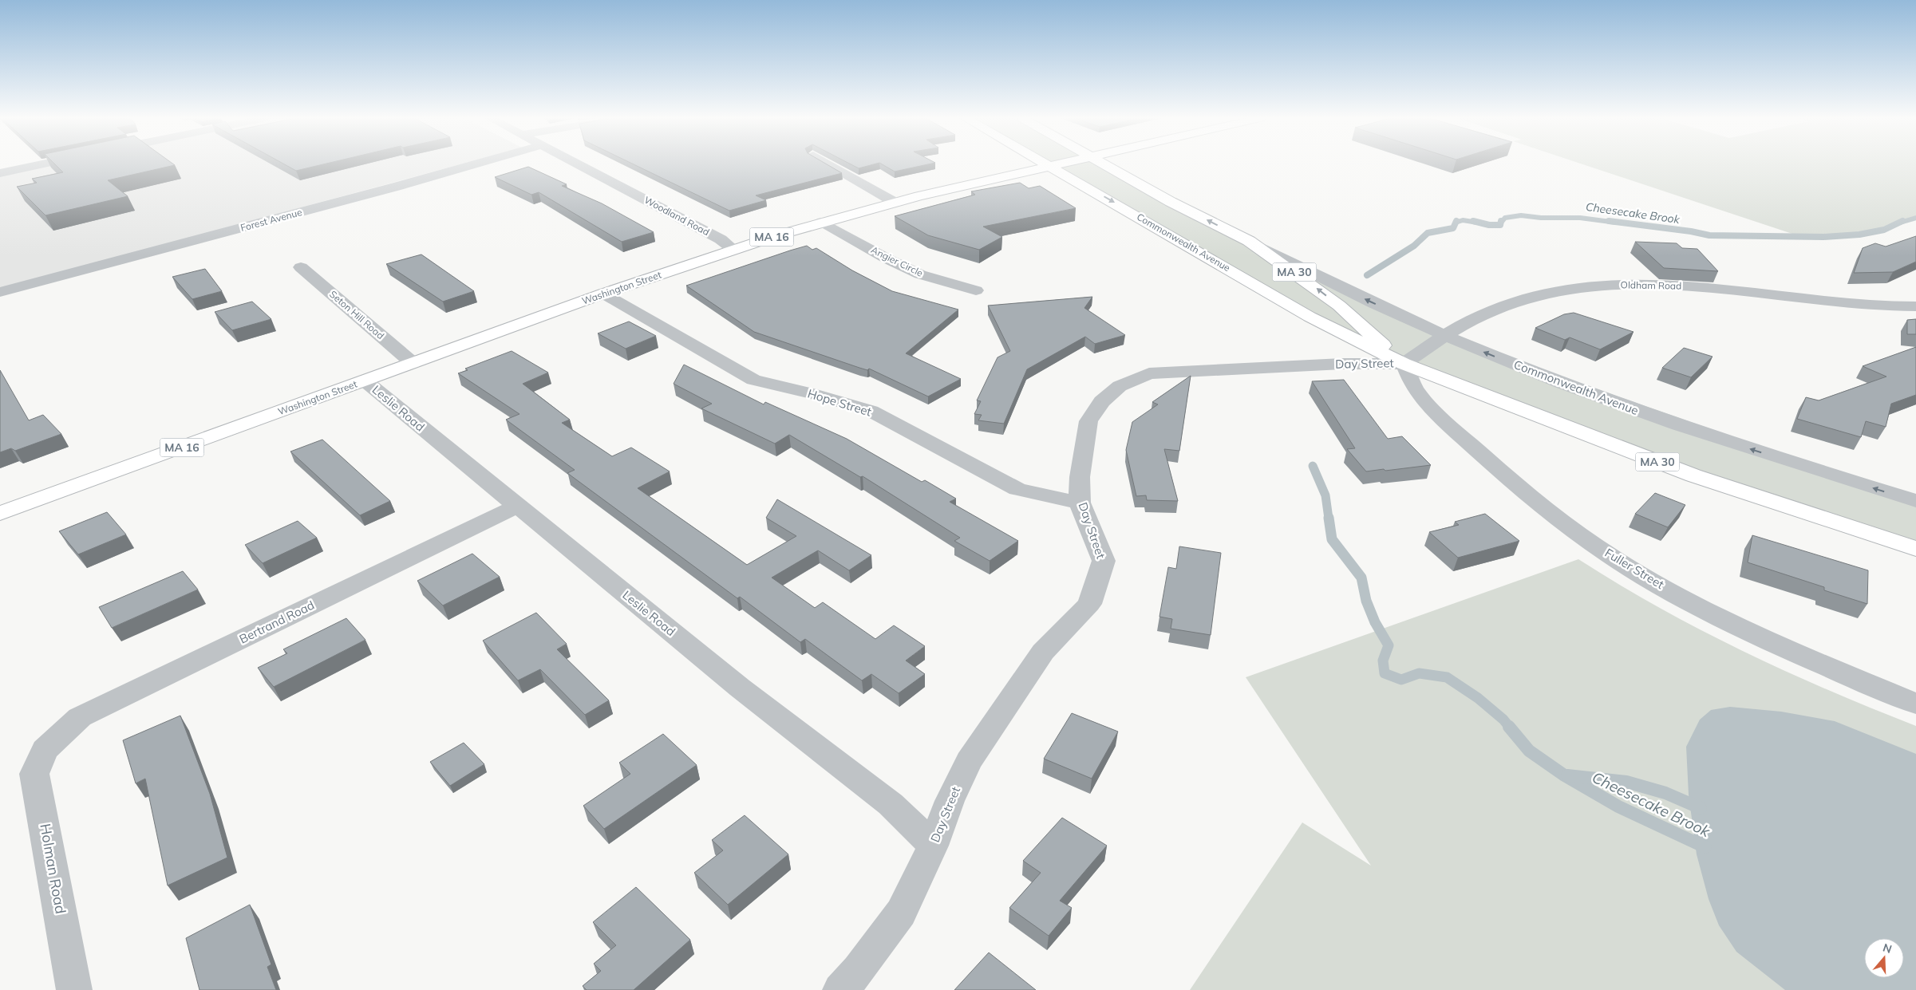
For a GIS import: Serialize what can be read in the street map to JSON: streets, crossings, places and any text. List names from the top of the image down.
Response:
{
  "streets": {
    "main road": [
      "MA 16",
      "Commonwealth Avenue",
      "MA 30",
      "Washington Street"
    ],
    "street": [
      "Woodland Road",
      "Forest Avenue",
      "Angier Circle",
      "Oldham Road",
      "Seton Hill Road",
      "Day Street",
      "Hope Street",
      "Leslie Road",
      "Fuller Street",
      "Bertrand Road",
      "Holman Road"
    ]
  },
  "crossings": [
    ["Woodland Road", "Washington Street"],
    ["Commonwealth Avenue", "Oldham Road"],
    ["Commonwealth Avenue", "Washington Street"],
    ["Commonwealth Avenue", "Day Street"],
    ["Commonwealth Avenue", "Fuller Street"],
    ["Angier Circle", "Washington Street"],
    ["Oldham Road", "Day Street"],
    ["Oldham Road", "Fuller Street"],
    ["Washington Street", "Seton Hill Road"],
    ["Washington Street", "Hope Street"],
    ["Washington Street", "Leslie Road"],
    ["Day Street", "Hope Street"],
    ["Day Street", "Leslie Road"],
    ["Day Street", "Fuller Street"],
    ["Leslie Road", "Bertrand Road"],
    ["Bertrand Road", "Holman Road"]
  ],
  "water": ["Cheesecake Brook"],
  "north": "top"
}
